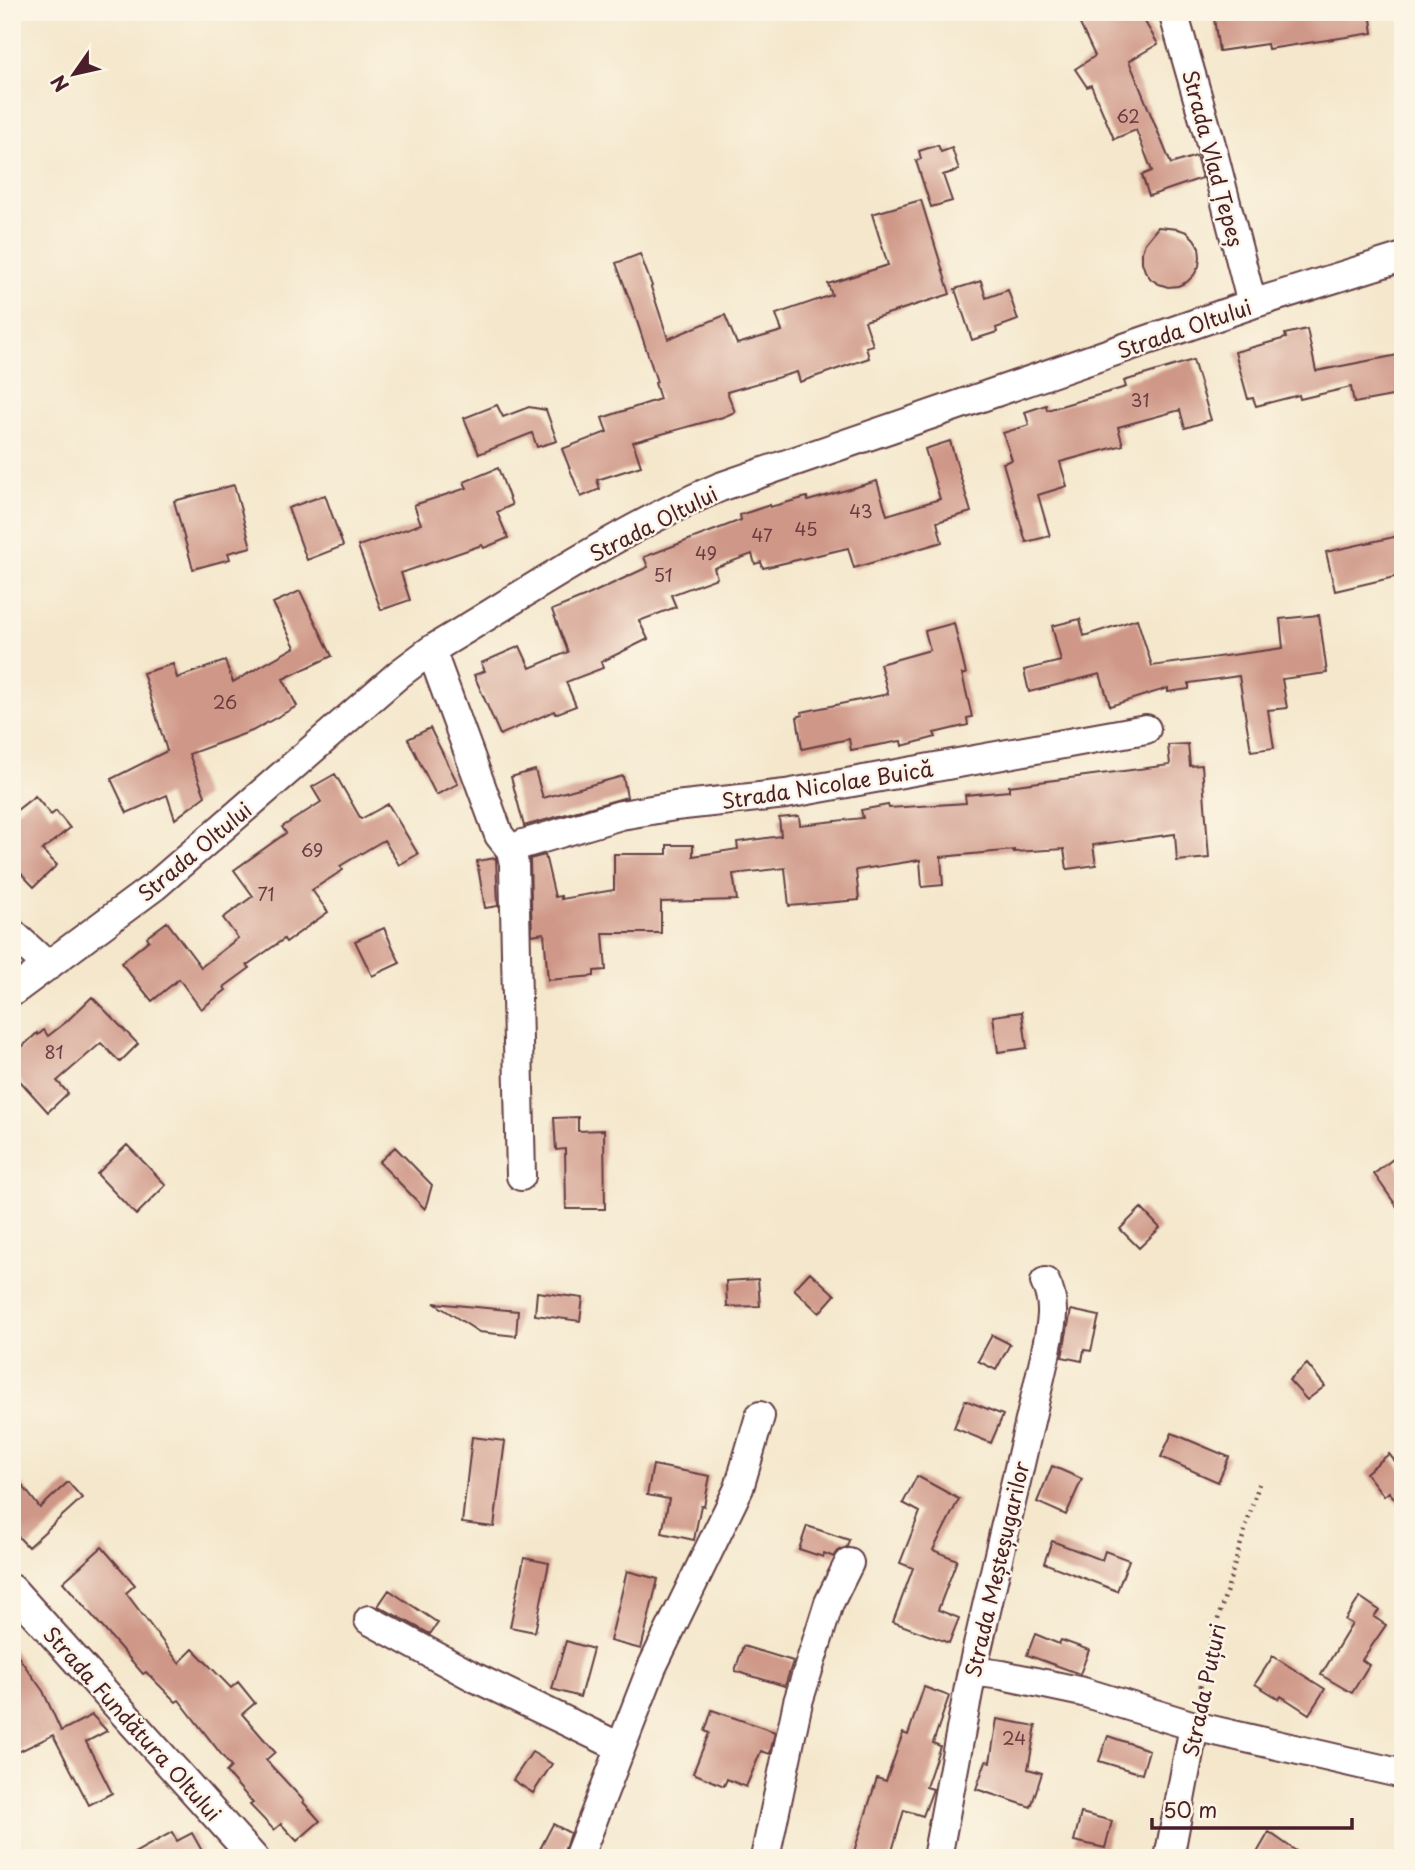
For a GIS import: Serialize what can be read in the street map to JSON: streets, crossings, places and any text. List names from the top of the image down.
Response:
{
  "streets": {
    "street": [
      "Strada Vlad Țepeș",
      "Strada Oltului",
      "Strada Nicolae Buică",
      "Strada Meșteșugarilor",
      "Strada Puțuri",
      "Strada Fundătura Oltului"
    ]
  },
  "crossings": [
    ["Strada Vlad Țepeș", "Strada Oltului"]
  ],
  "house_numbers": [
    "62",
    "31",
    "43",
    "45",
    "47",
    "49",
    "51",
    "26",
    "69",
    "71",
    "81",
    "24"
  ],
  "scale_bar": "50 m",
  "north": "bottom left"
}
